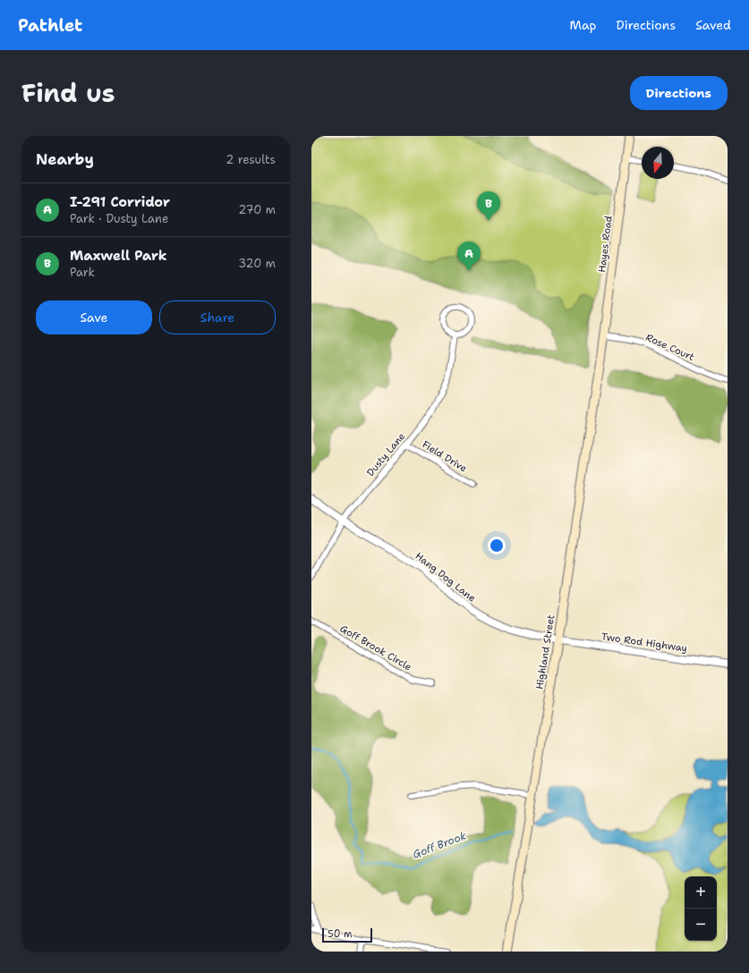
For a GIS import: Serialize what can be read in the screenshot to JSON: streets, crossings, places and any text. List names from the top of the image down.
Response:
{
  "streets": {
    "main road": ["Hayes Road", "Highland Street"],
    "street": [
      "Rose Court",
      "Dusty Lane",
      "Field Drive",
      "Hang Dog Lane",
      "Two Rod Highway",
      "Goff Brook Circle"
    ]
  },
  "crossings": [
    ["Hayes Road", "Rose Court"],
    ["Hayes Road", "Highland Street"],
    ["Dusty Lane", "Field Drive"],
    ["Dusty Lane", "Hang Dog Lane"],
    ["Hang Dog Lane", "Two Rod Highway"],
    ["Hang Dog Lane", "Highland Street"],
    ["Two Rod Highway", "Highland Street"]
  ],
  "water": ["Goff Brook"],
  "scale_bar": "50 m",
  "north": "bottom",
  "page": {
    "header": "Pathlet",
    "nav": ["Map", "Directions", "Saved"],
    "title": "Find us",
    "buttons": [
      "Directions",
      ["Save", "Share"]
    ],
    "heading": ["Nearby", "2 results"],
    "list": [
      {
        "mark": "A",
        "name": "I-291 Corridor",
        "note": "Park · Dusty Lane",
        "value": "270 m"
      },
      {
        "mark": "B",
        "name": "Maxwell Park",
        "note": "Park",
        "value": "320 m"
      }
    ],
    "pins": ["B", "A"],
    "map_buttons": ["+", "−"],
    "scale": "50 m"
  }
}
